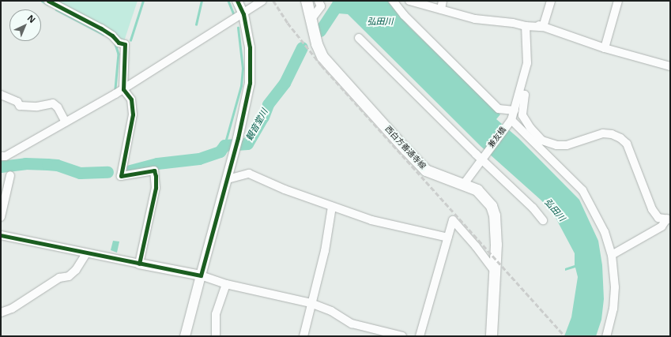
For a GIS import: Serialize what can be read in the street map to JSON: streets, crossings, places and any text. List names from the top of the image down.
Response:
{
  "streets": {
    "main road": ["西白方善通寺線"],
    "street": ["兼友橋"]
  },
  "crossings": [
    ["兼友橋", "西白方善通寺線"]
  ],
  "water": ["弘田川", "観音堂川"],
  "north": "top right"
}
